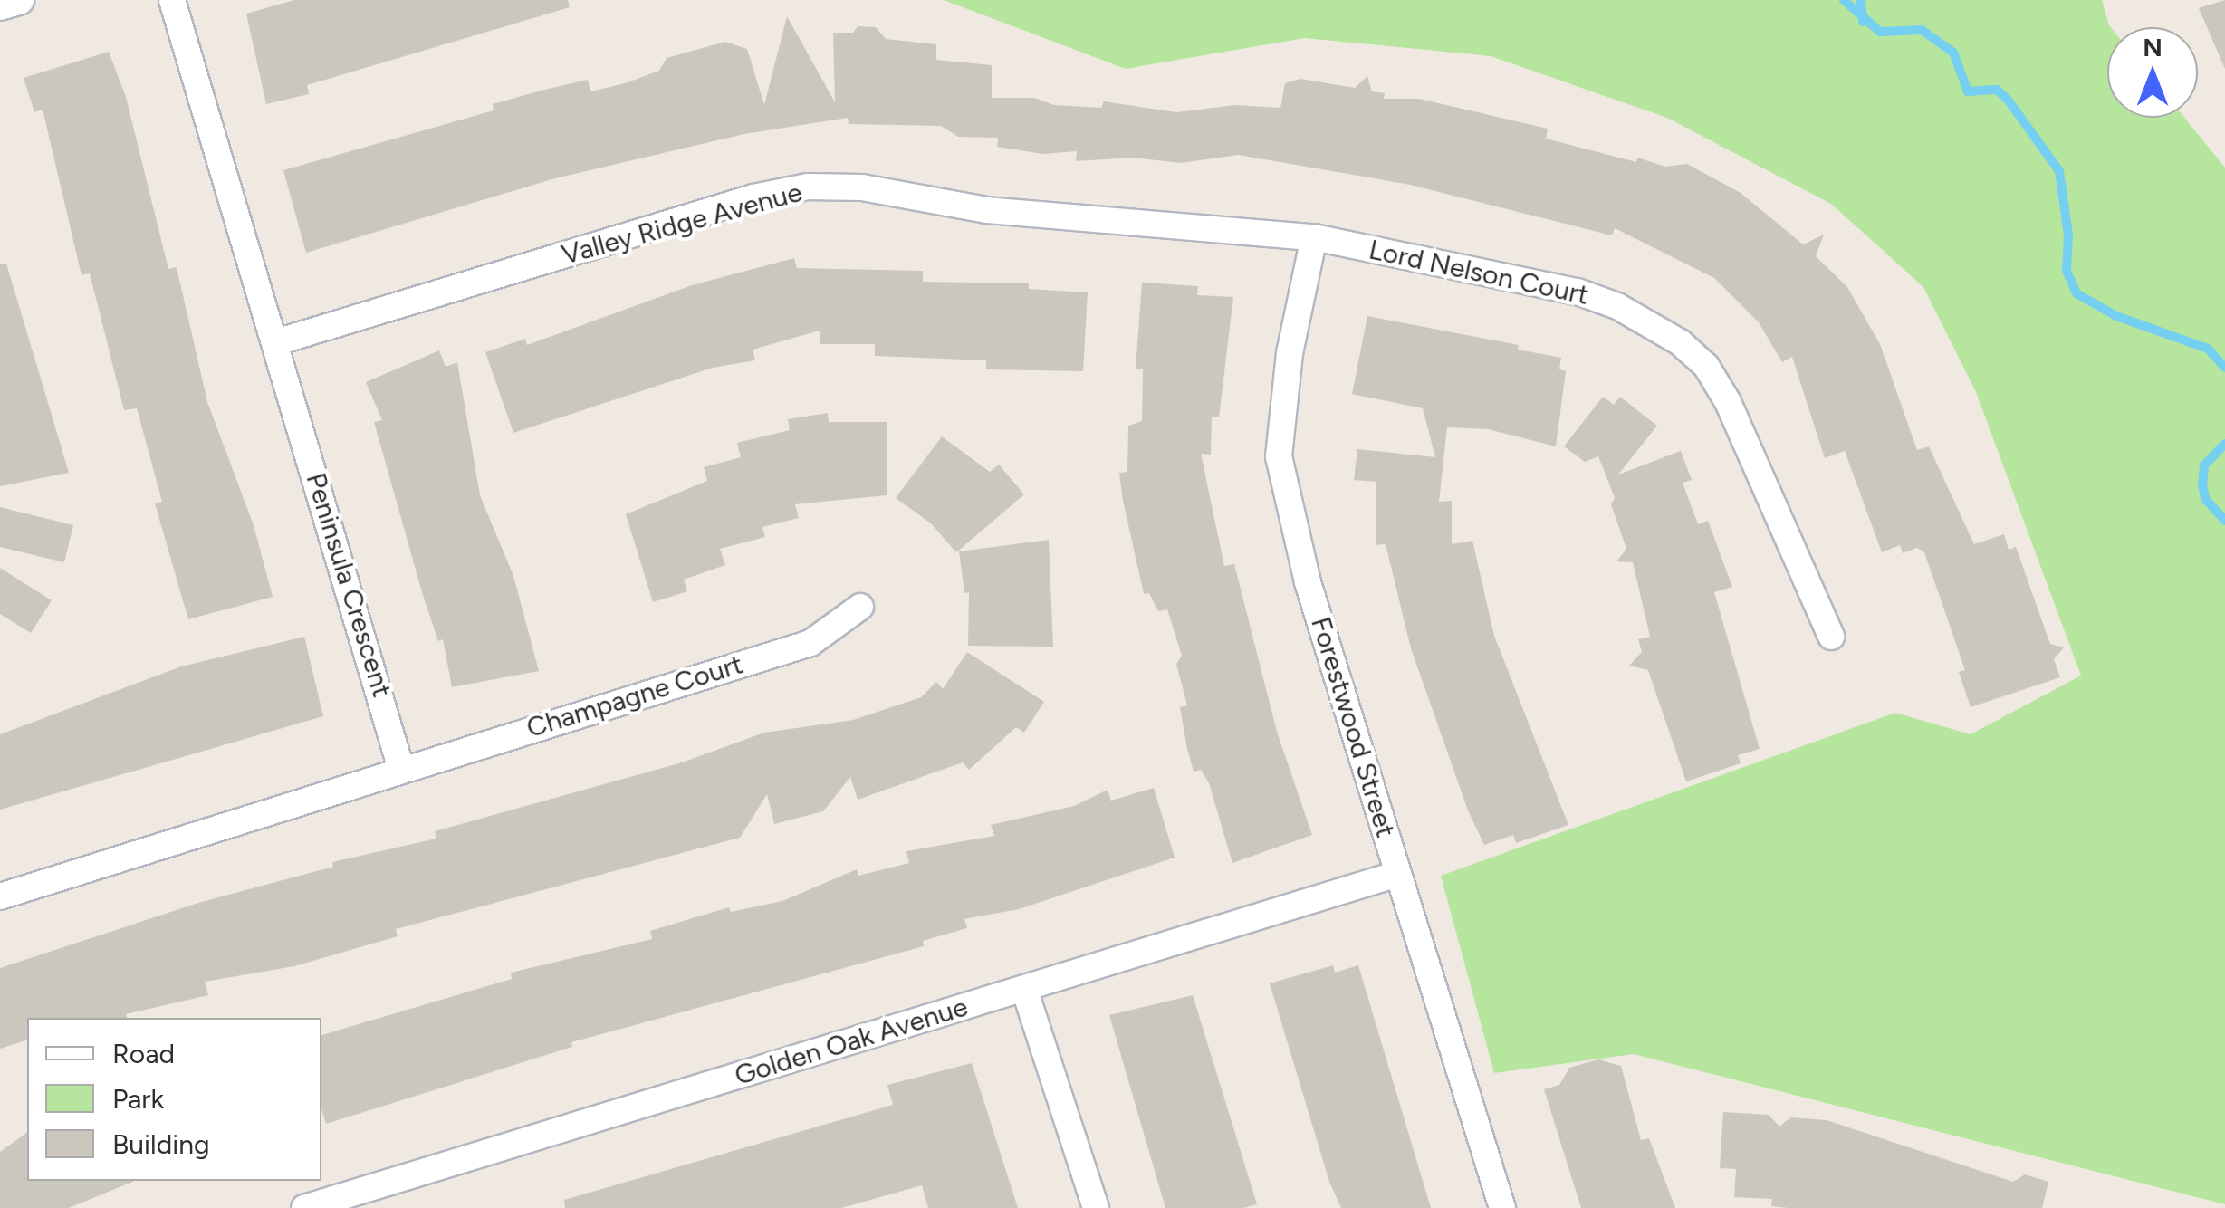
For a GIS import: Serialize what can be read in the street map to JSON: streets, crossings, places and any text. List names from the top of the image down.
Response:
{
  "streets": {
    "street": [
      "Valley Ridge Avenue",
      "Lord Nelson Court",
      "Peninsula Crescent",
      "Champagne Court",
      "Forestwood Street",
      "Golden Oak Avenue"
    ]
  },
  "crossings": [
    ["Valley Ridge Avenue", "Lord Nelson Court"],
    ["Valley Ridge Avenue", "Peninsula Crescent"],
    ["Valley Ridge Avenue", "Forestwood Street"],
    ["Lord Nelson Court", "Forestwood Street"],
    ["Peninsula Crescent", "Champagne Court"],
    ["Forestwood Street", "Golden Oak Avenue"]
  ],
  "legend": ["Road", "Park", "Building"],
  "north": "top"
}
